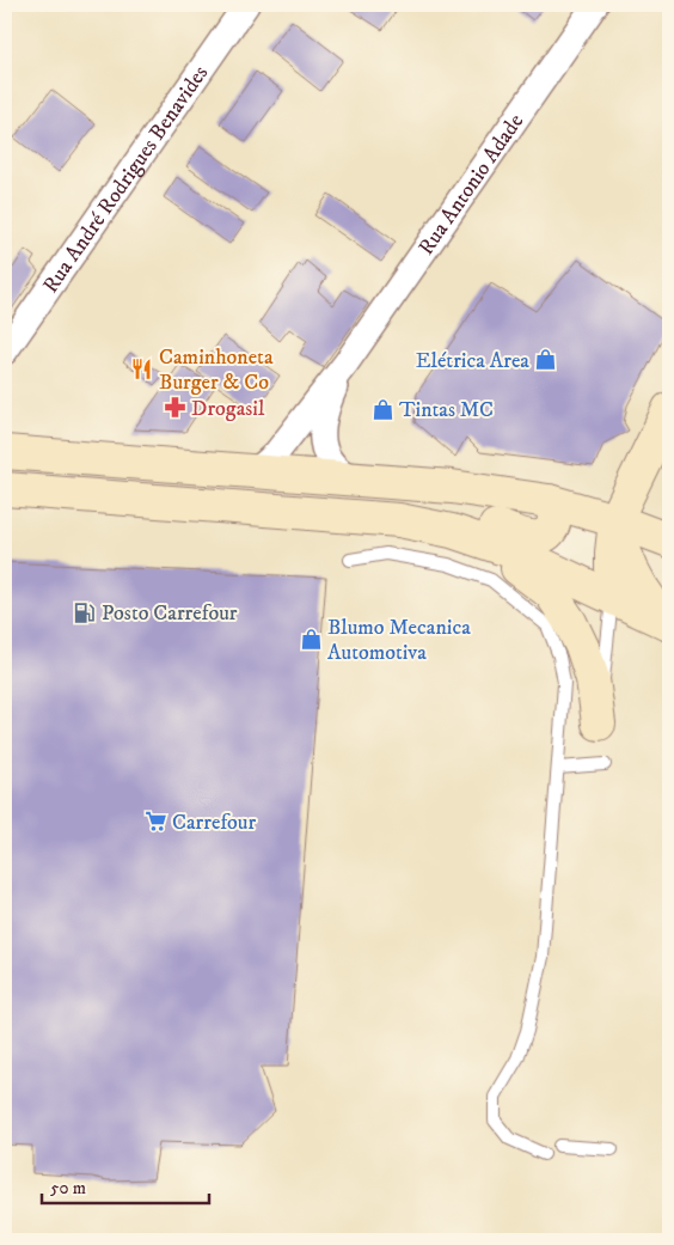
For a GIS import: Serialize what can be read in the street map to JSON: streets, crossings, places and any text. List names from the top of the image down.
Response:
{
  "streets": {
    "street": ["Rua André Rodrigues Benavides", "Rua Antonio Adade"]
  },
  "places": {
    "shop": ["Elétrica Area", "Tintas MC", "Blumo Mecanica Automotiva"],
    "restaurant": ["Caminhoneta Burger & Co"],
    "pharmacy": ["Drogasil"],
    "fuel station": ["Posto Carrefour"],
    "supermarket": ["Carrefour"]
  },
  "scale_bar": "50 m"
}
